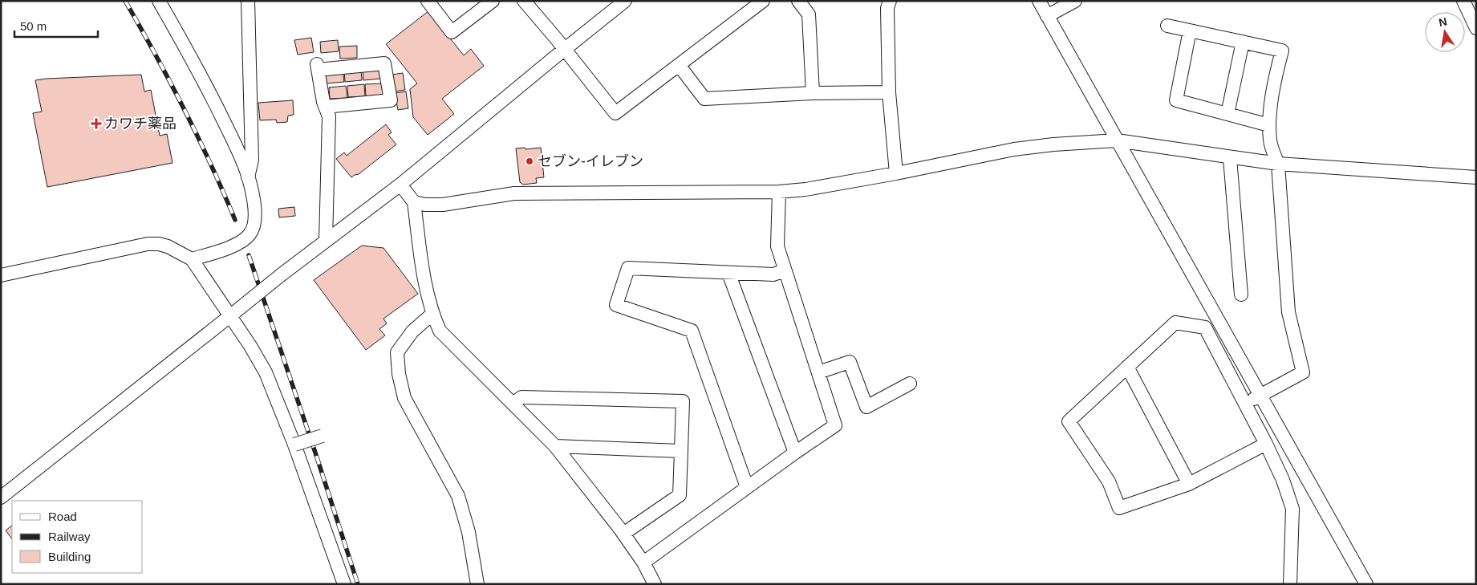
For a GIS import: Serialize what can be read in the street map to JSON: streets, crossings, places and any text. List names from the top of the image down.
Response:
{
  "places": {
    "health": ["カワチ薬品"],
    "other": ["セブン-イレブン"]
  },
  "legend": ["Road", "Railway", "Building"],
  "scale_bar": "50 m",
  "north": "top"
}
